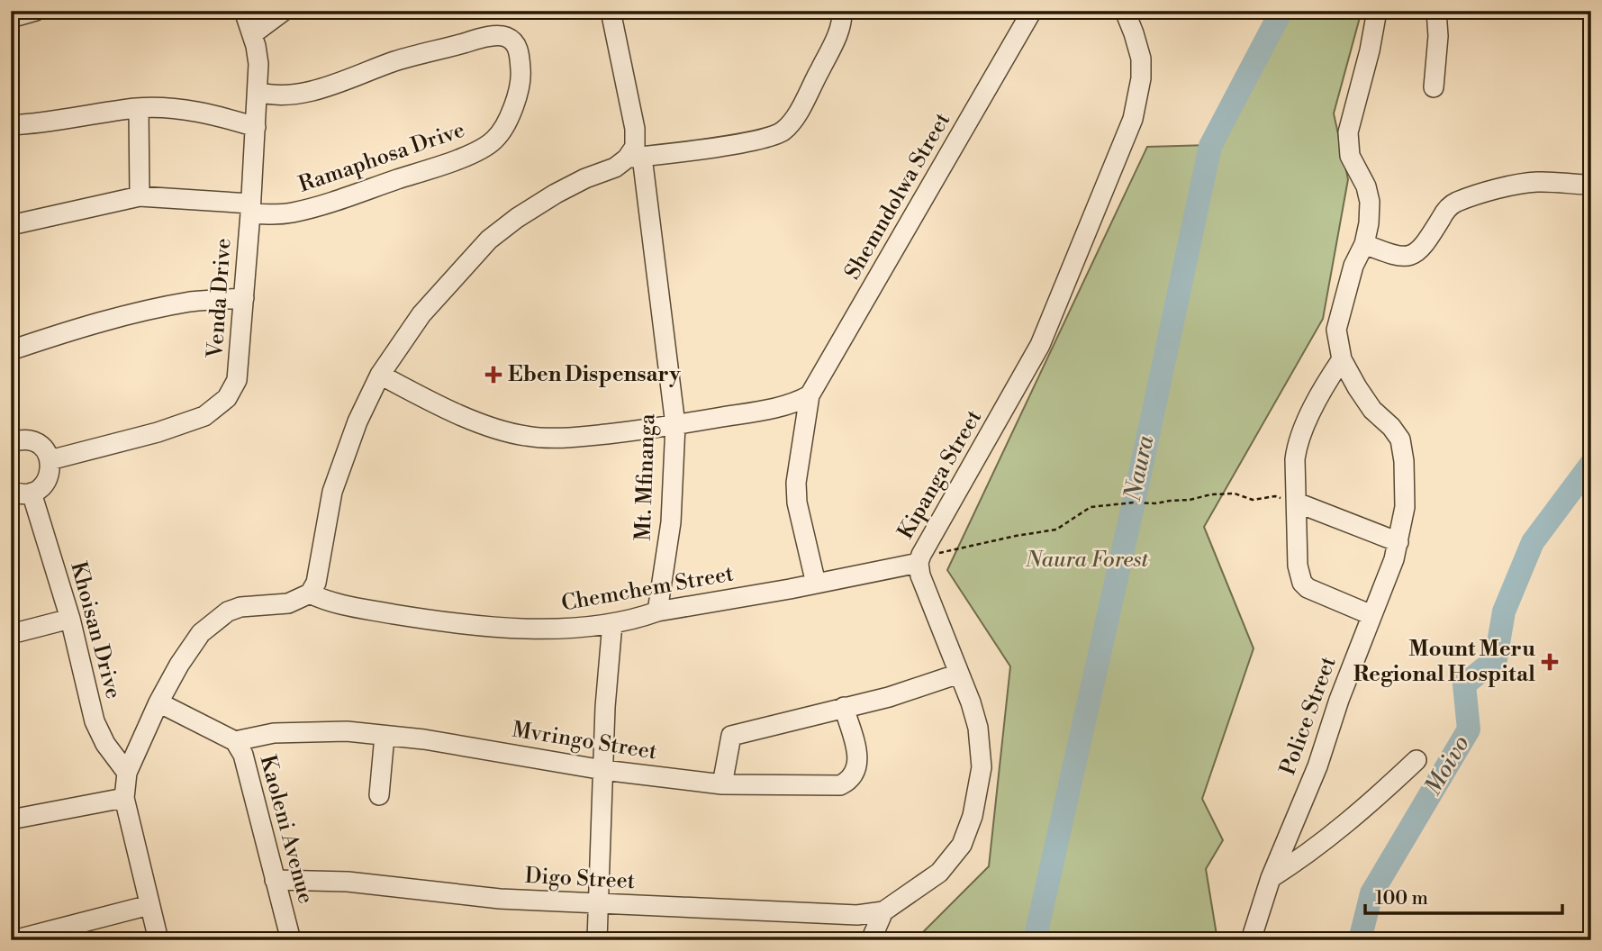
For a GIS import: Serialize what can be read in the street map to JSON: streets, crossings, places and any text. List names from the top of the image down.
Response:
{
  "streets": {
    "street": [
      "Ramaphosa Drive",
      "Shemndolwa Street",
      "Venda Drive",
      "Kipanga Street",
      "Mt. Mfinanga",
      "Chemchem Street",
      "Khoisan Drive",
      "Police Street",
      "Mvringo Street",
      "Kaoleni Avenue",
      "Digo Street"
    ]
  },
  "crossings": [
    ["Ramaphosa Drive", "Venda Drive"],
    ["Kipanga Street", "Chemchem Street"],
    ["Kipanga Street", "Digo Street"],
    ["Mt. Mfinanga", "Chemchem Street"],
    ["Mvringo Street", "Kaoleni Avenue"],
    ["Kaoleni Avenue", "Digo Street"]
  ],
  "water": ["Naura", "Moivo"],
  "parks": ["Naura Forest"],
  "places": {
    "health": ["Eben Dispensary", "Mount Meru Regional Hospital"]
  },
  "scale_bar": "100 m"
}
